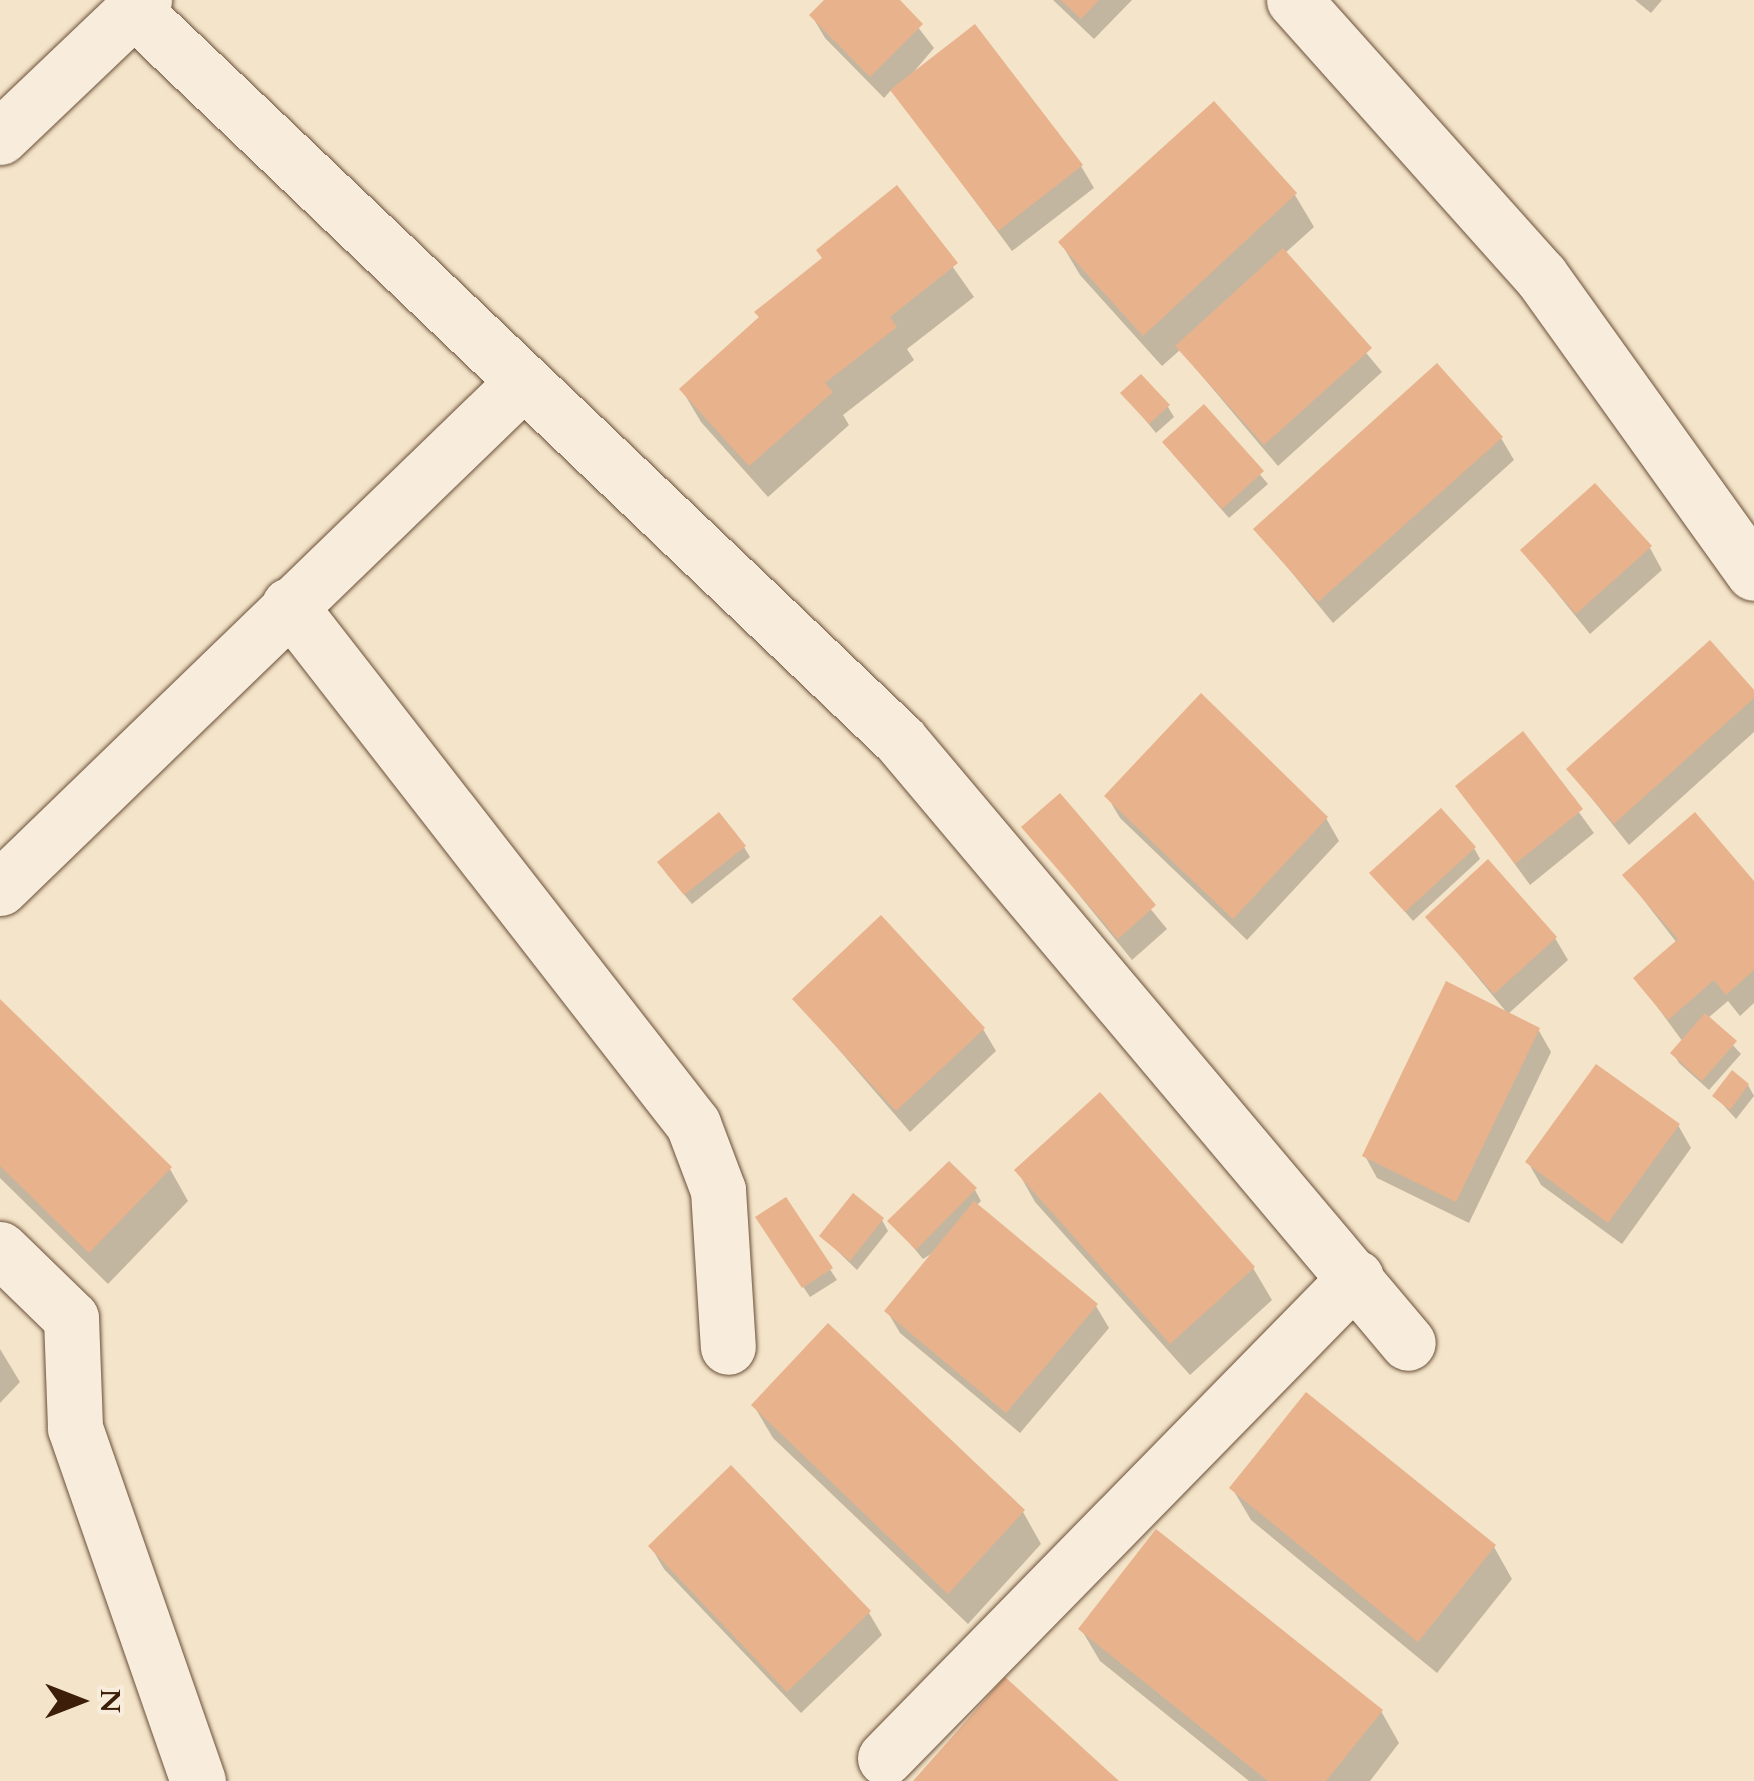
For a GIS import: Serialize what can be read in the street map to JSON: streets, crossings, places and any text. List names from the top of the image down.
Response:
{
  "north": "right"
}
